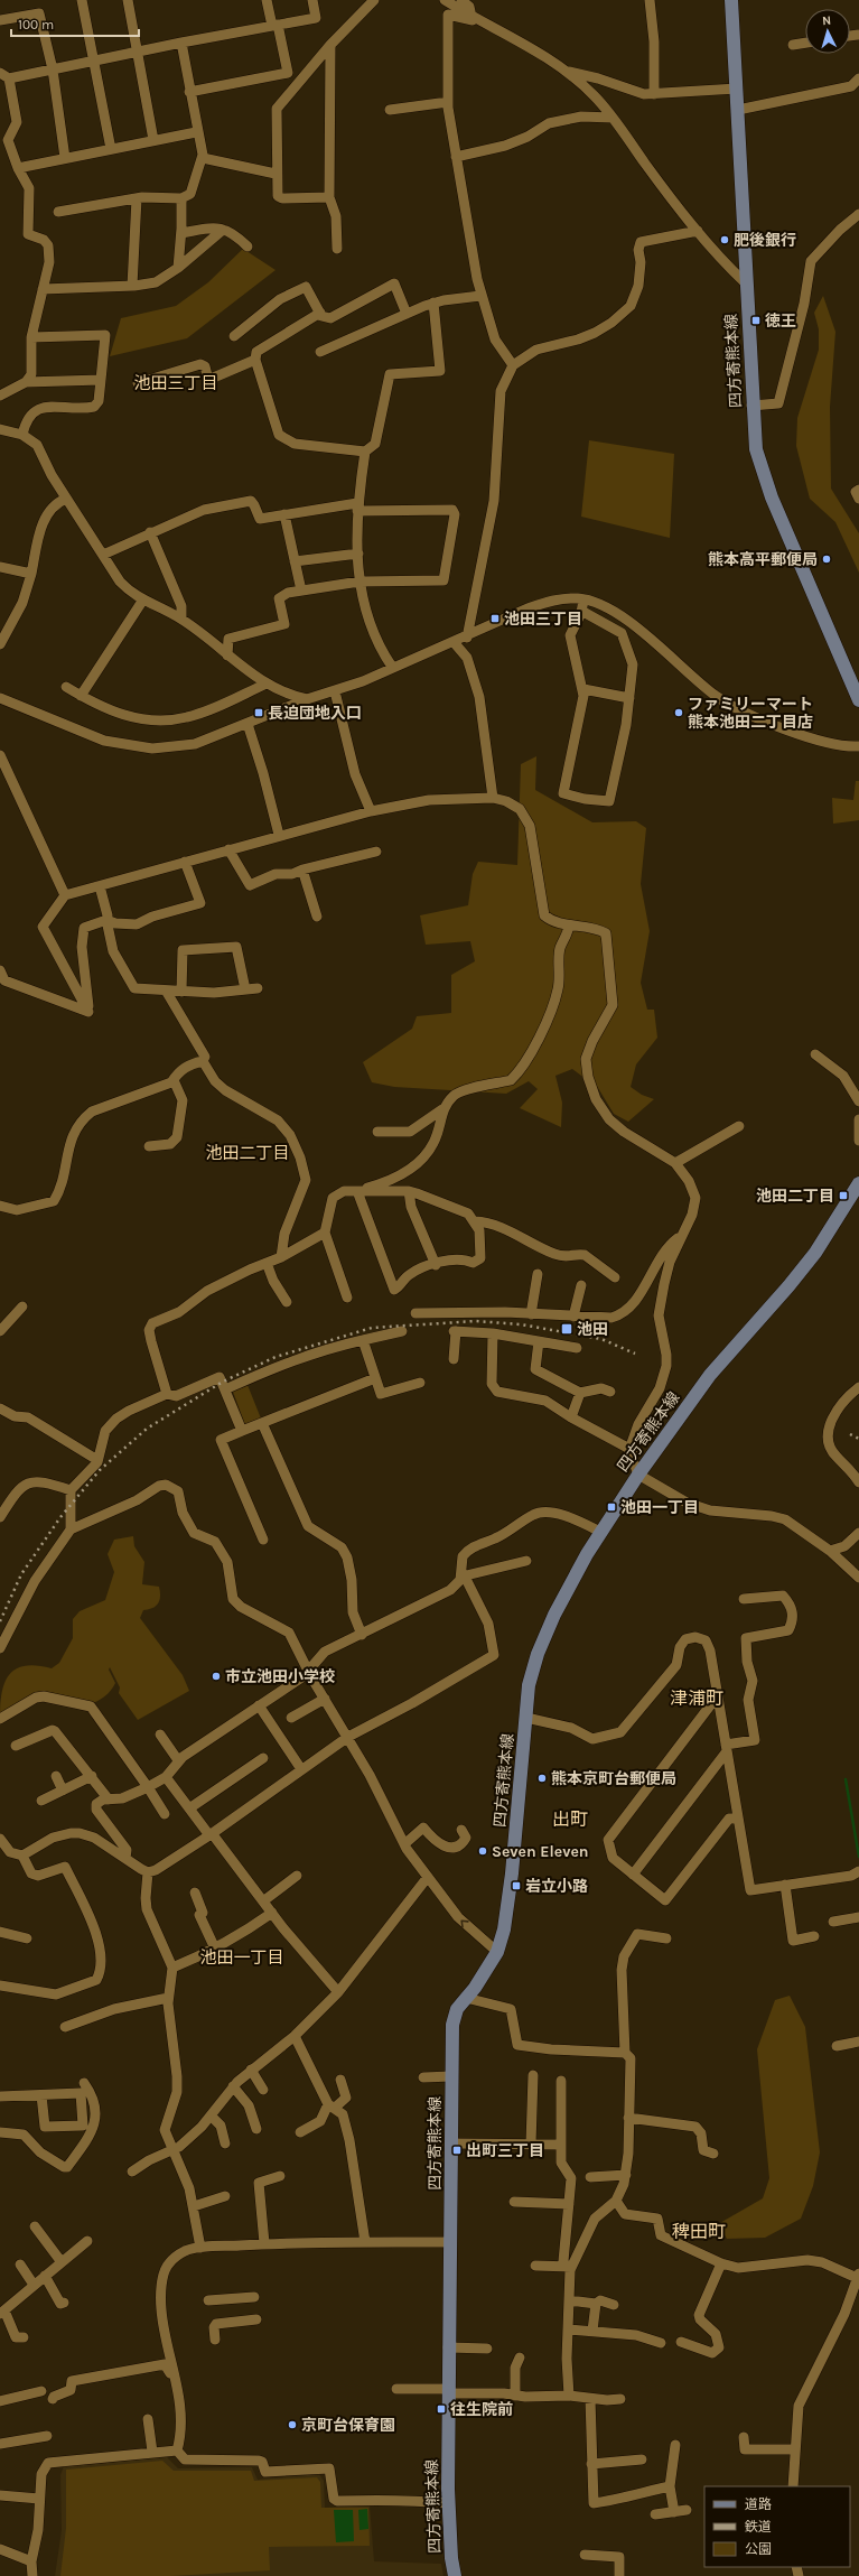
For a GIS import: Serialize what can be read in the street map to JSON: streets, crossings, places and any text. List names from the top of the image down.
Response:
{
  "streets": {
    "main road": ["四方寄熊本線"]
  },
  "districts": [
    "池田三丁目",
    "池田二丁目",
    "津浦町",
    "出町",
    "池田一丁目",
    "稗田町"
  ],
  "places": {
    "other": [
      "肥後銀行",
      "熊本高平郵便局",
      "ファミリーマート 熊本池田二丁目店",
      "市立池田小学校",
      "熊本京町台郵便局",
      "Seven Eleven",
      "京町台保育園"
    ],
    "transit": [
      "徳王",
      "池田三丁目",
      "長迫団地入口",
      "池田二丁目",
      "池田",
      "池田一丁目",
      "岩立小路",
      "出町三丁目",
      "往生院前"
    ]
  },
  "legend": ["道路", "鉄道", "公園"],
  "scale_bar": "100 m",
  "north": "top"
}
